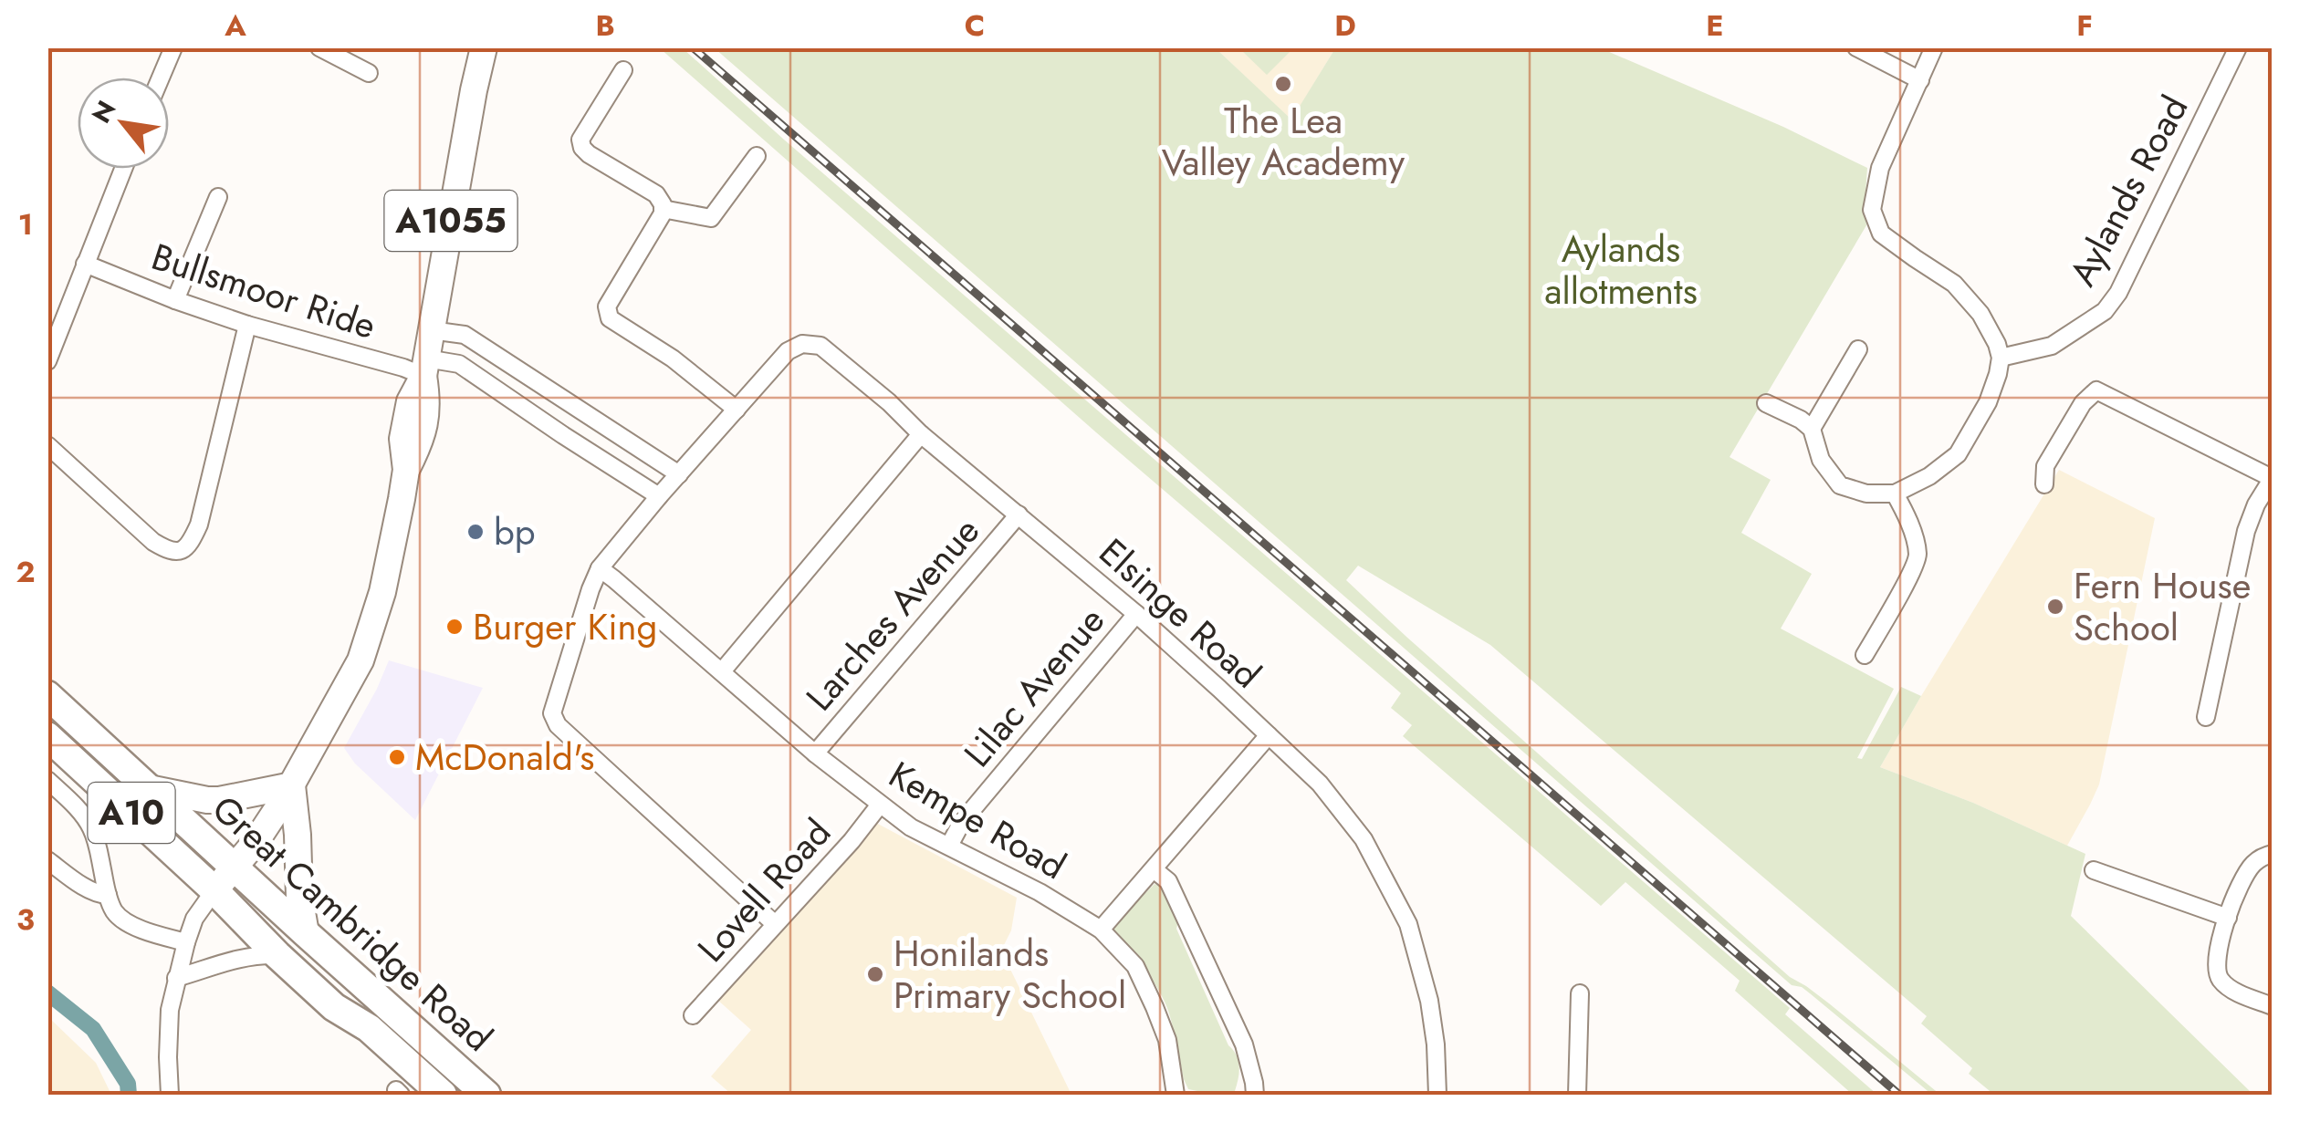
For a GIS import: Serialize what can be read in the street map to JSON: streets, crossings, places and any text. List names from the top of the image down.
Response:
{
  "streets": {
    "highway": ["A10", "Great Cambridge Road"],
    "main road": ["A1055"],
    "street": [
      "Aylands Road",
      "Bullsmoor Ride",
      "Elsinge Road",
      "Larches Avenue",
      "Lilac Avenue",
      "Kempe Road",
      "Lovell Road"
    ]
  },
  "crossings": [
    ["A1055", "Bullsmoor Ride"],
    ["A1055", "Great Cambridge Road"],
    ["Elsinge Road", "Larches Avenue"],
    ["Elsinge Road", "Lilac Avenue"],
    ["Larches Avenue", "Kempe Road"],
    ["Lilac Avenue", "Kempe Road"],
    ["Kempe Road", "Lovell Road"]
  ],
  "parks": ["Aylands allotments"],
  "places": [
    "The Lea Valley Academy",
    "bp",
    "Fern House School",
    "Burger King",
    "McDonald's",
    "Honilands Primary School"
  ],
  "north": "top left",
  "grid": {
    "columns": [
      "A",
      "B",
      "C",
      "D",
      "E",
      "F"
    ],
    "rows": ["1", "2", "3"]
  }
}
